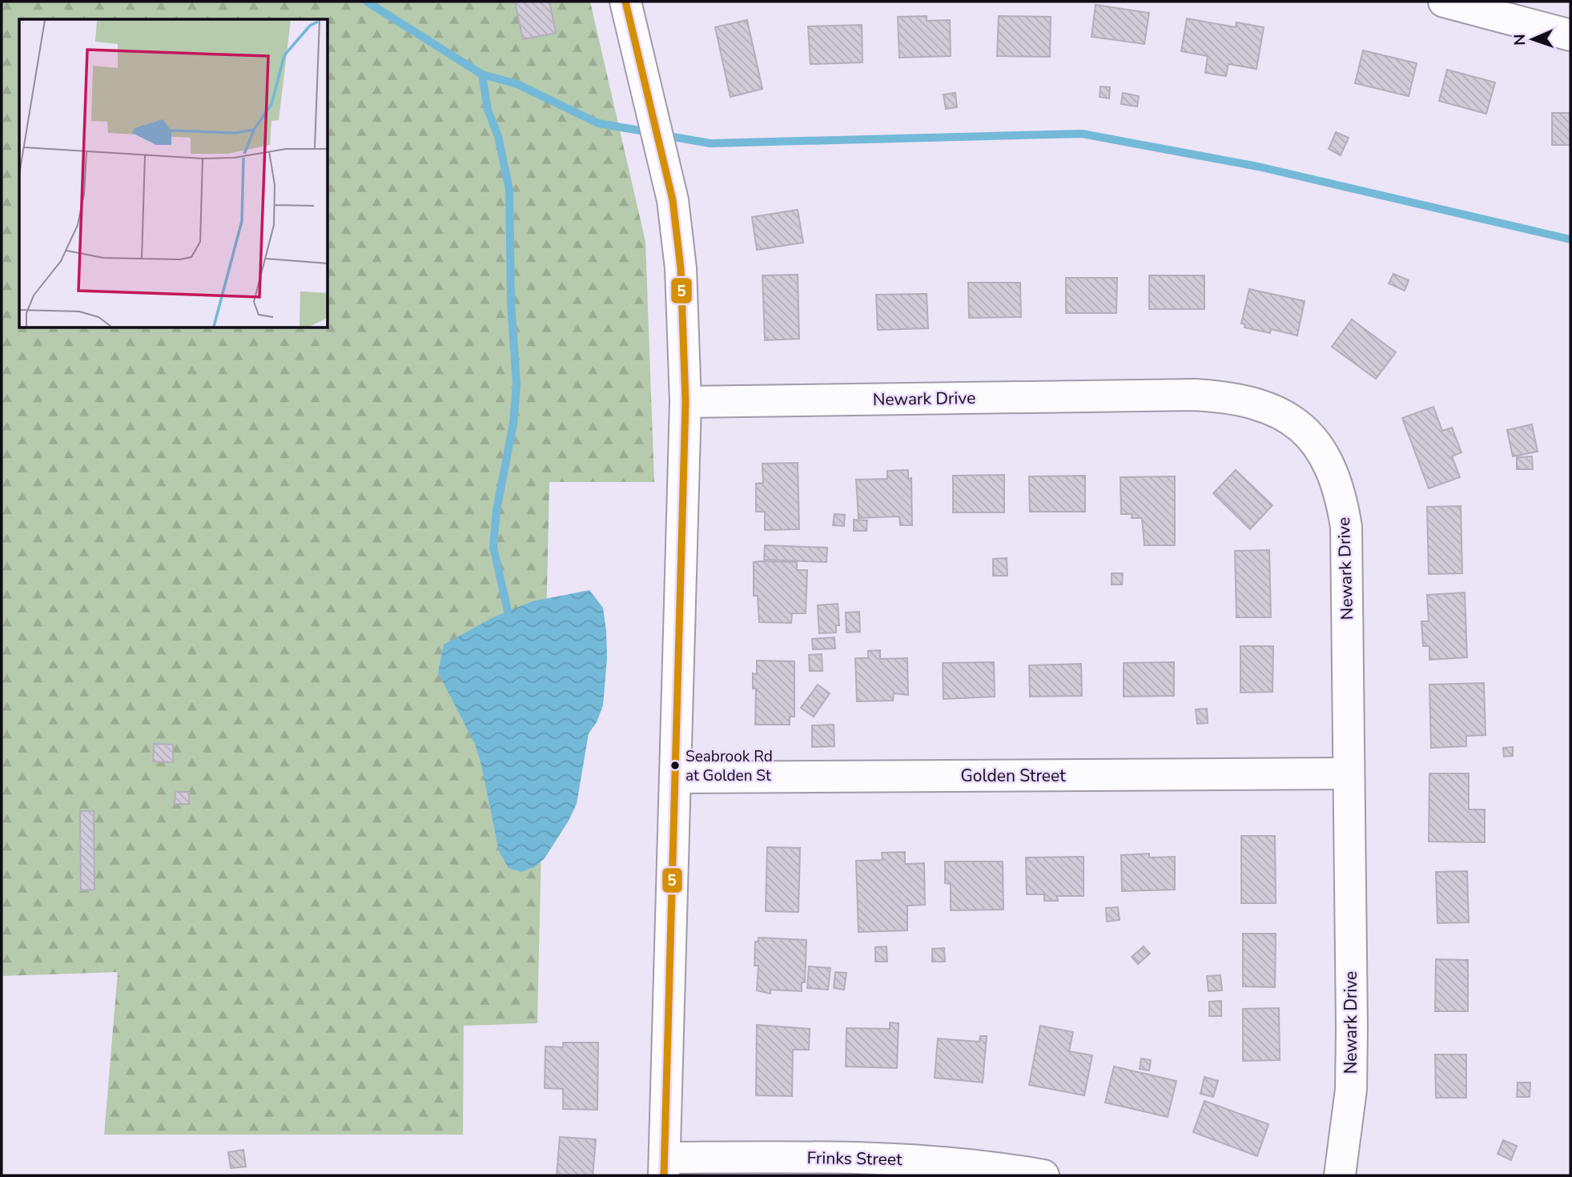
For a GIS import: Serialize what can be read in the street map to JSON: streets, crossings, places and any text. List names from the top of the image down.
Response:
{
  "streets": {
    "street": ["Newark Drive", "Golden Street", "Frinks Street"]
  },
  "crossings": [
    ["Newark Drive", "Golden Street"]
  ],
  "places": ["Seabrook Rd at Golden St"],
  "lines": ["transit line 5"],
  "north": "left"
}
